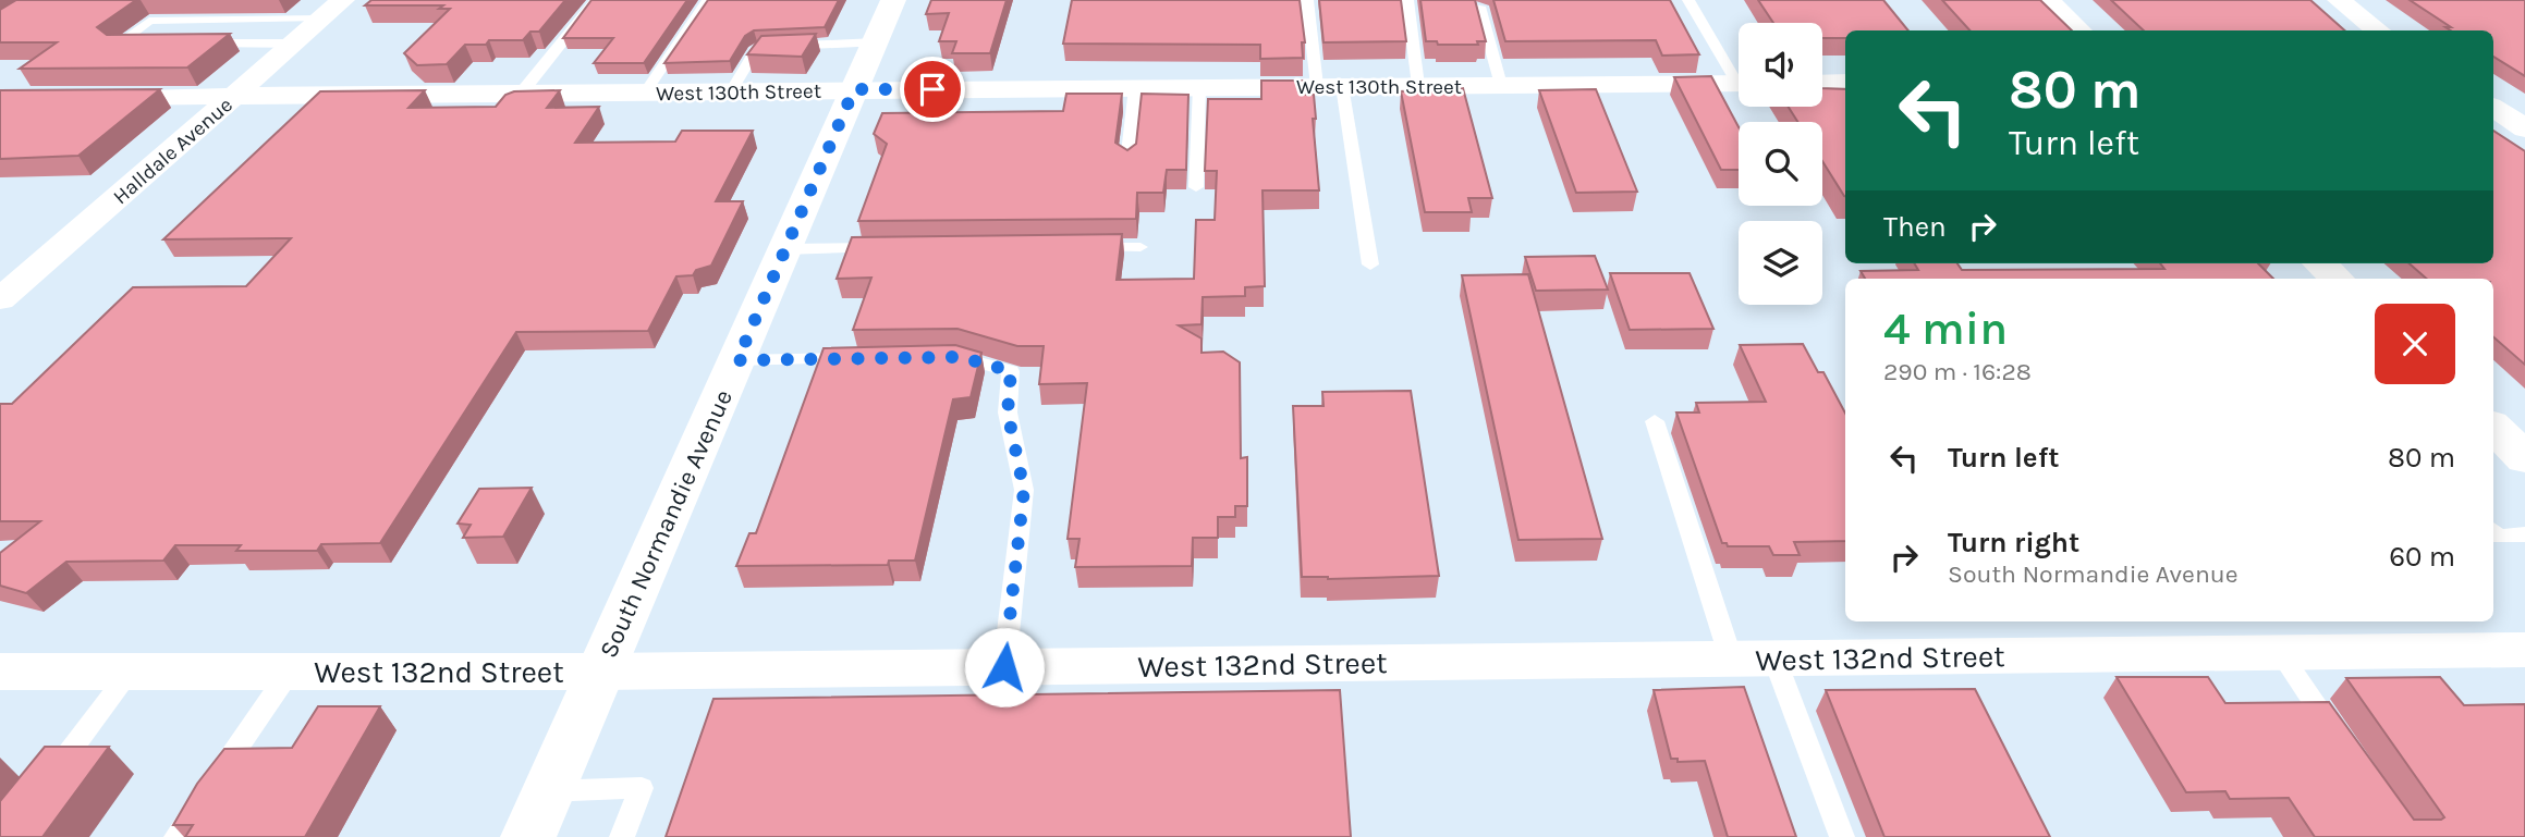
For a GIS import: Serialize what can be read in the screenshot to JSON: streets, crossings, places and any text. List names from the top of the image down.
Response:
{
  "streets": {
    "main road": ["South Normandie Avenue"],
    "street": ["West 130th Street", "Halldale Avenue", "West 132nd Street"]
  },
  "crossings": [
    ["West 130th Street", "Halldale Avenue"],
    ["West 130th Street", "South Normandie Avenue"],
    ["South Normandie Avenue", "West 132nd Street"]
  ],
  "page": {
    "turn": ["80 m", "Turn left"],
    "then": "Then",
    "heading": ["4 min", "290 m · 16:28"],
    "list": [
      {
        "name": "Turn left",
        "value": "80 m"
      },
      {
        "name": "Turn right",
        "note": "South Normandie Avenue",
        "value": "60 m"
      }
    ]
  }
}
